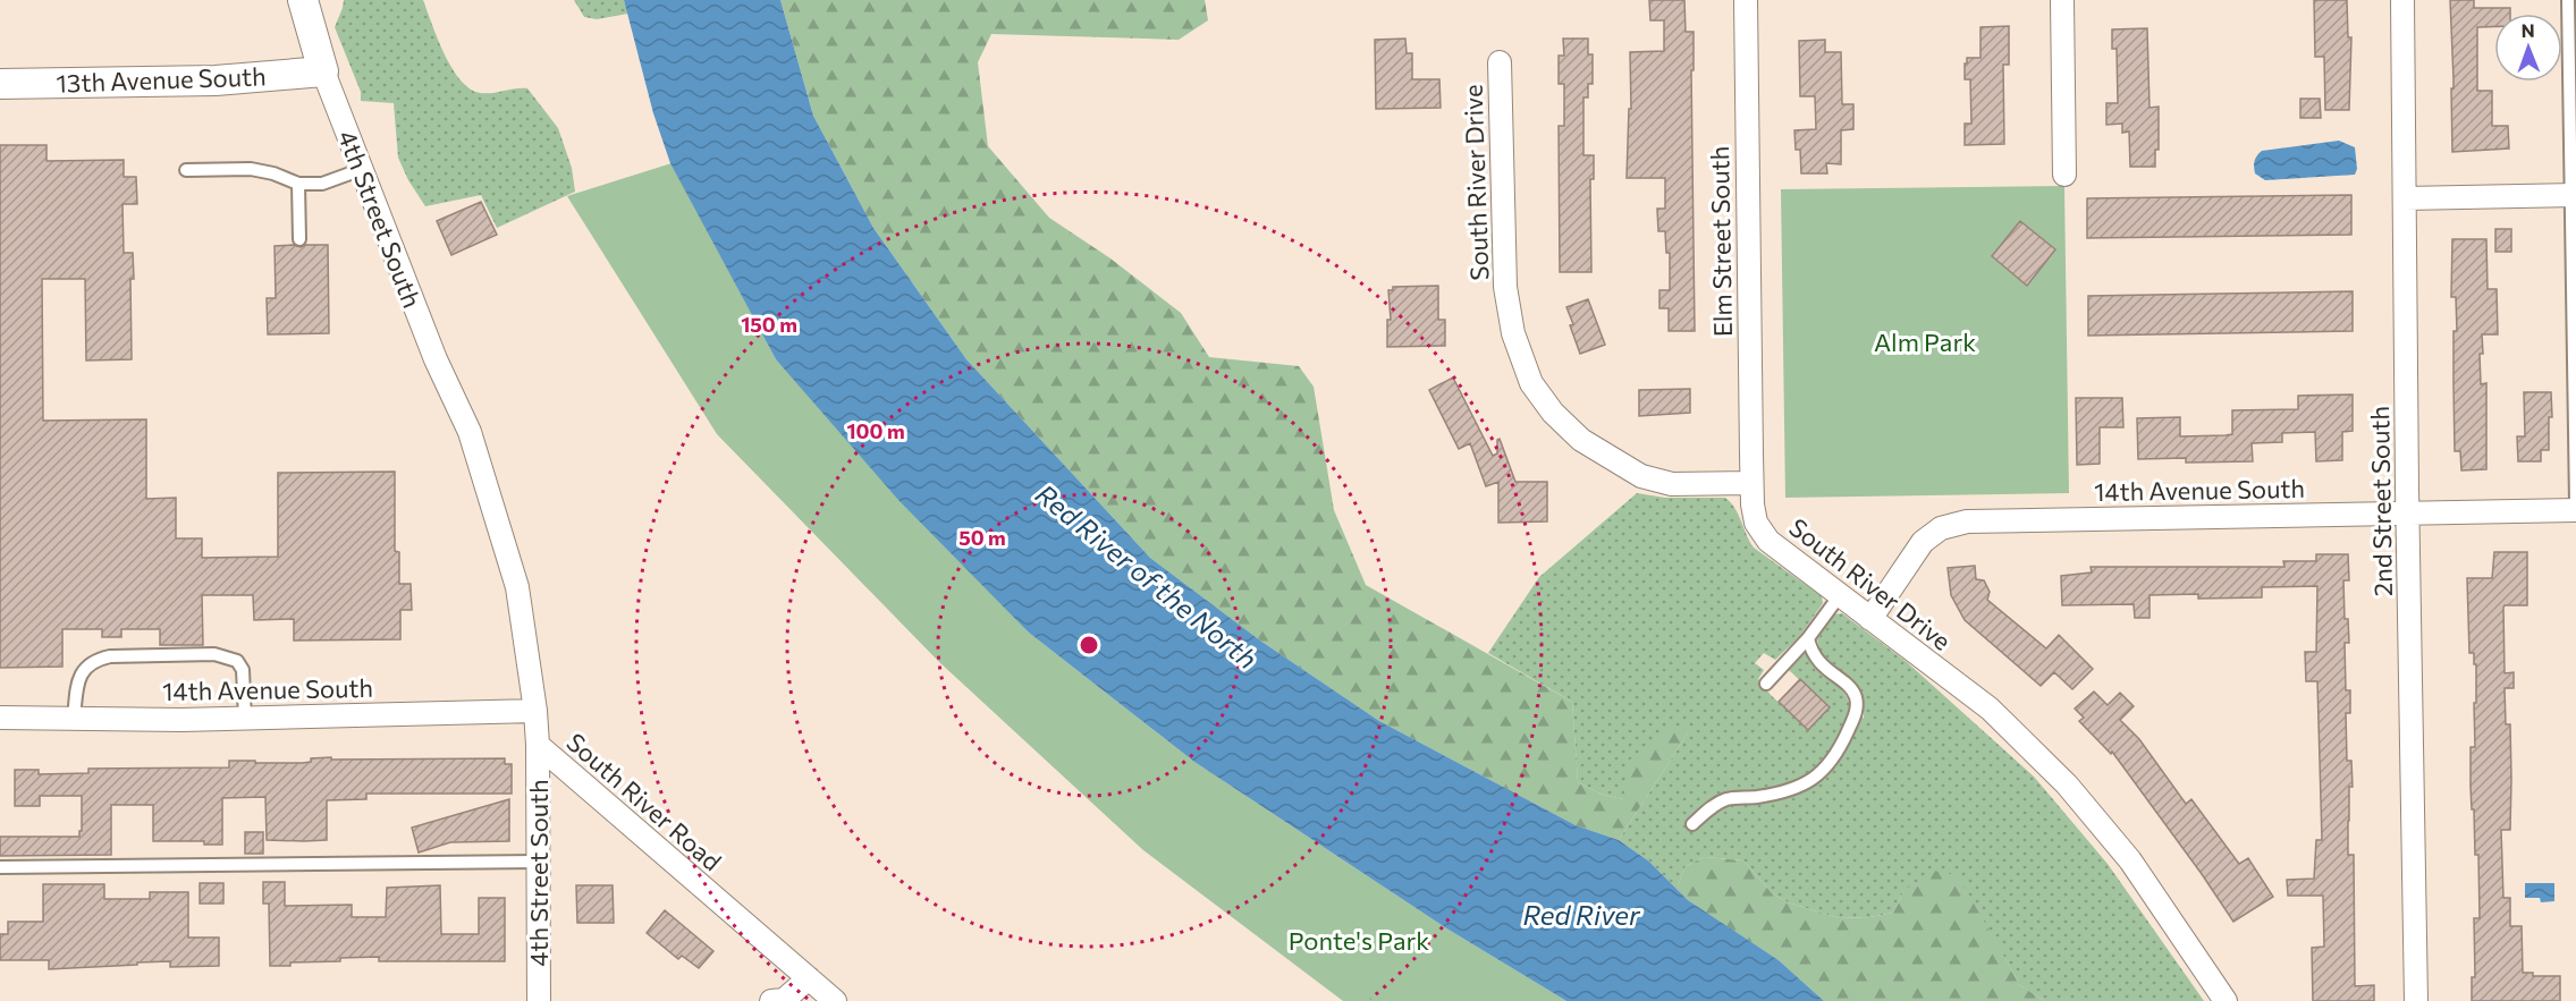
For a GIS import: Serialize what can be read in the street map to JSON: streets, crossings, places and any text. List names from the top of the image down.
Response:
{
  "streets": {
    "street": [
      "13th Avenue South",
      "South River Drive",
      "4th Street South",
      "Elm Street South",
      "14th Avenue South",
      "2nd Street South",
      "South River Road"
    ]
  },
  "crossings": [
    ["13th Avenue South", "4th Street South"],
    ["South River Drive", "Elm Street South"],
    ["South River Drive", "14th Avenue South"],
    ["4th Street South", "South River Road"],
    ["14th Avenue South", "2nd Street South"],
    ["14th Avenue South", "South River Road"]
  ],
  "water": ["Red River of the North", "Red River"],
  "parks": ["Alm Park", "Ponte's Park"],
  "north": "top",
  "rings": ["150 m", "100 m", "50 m"]
}
